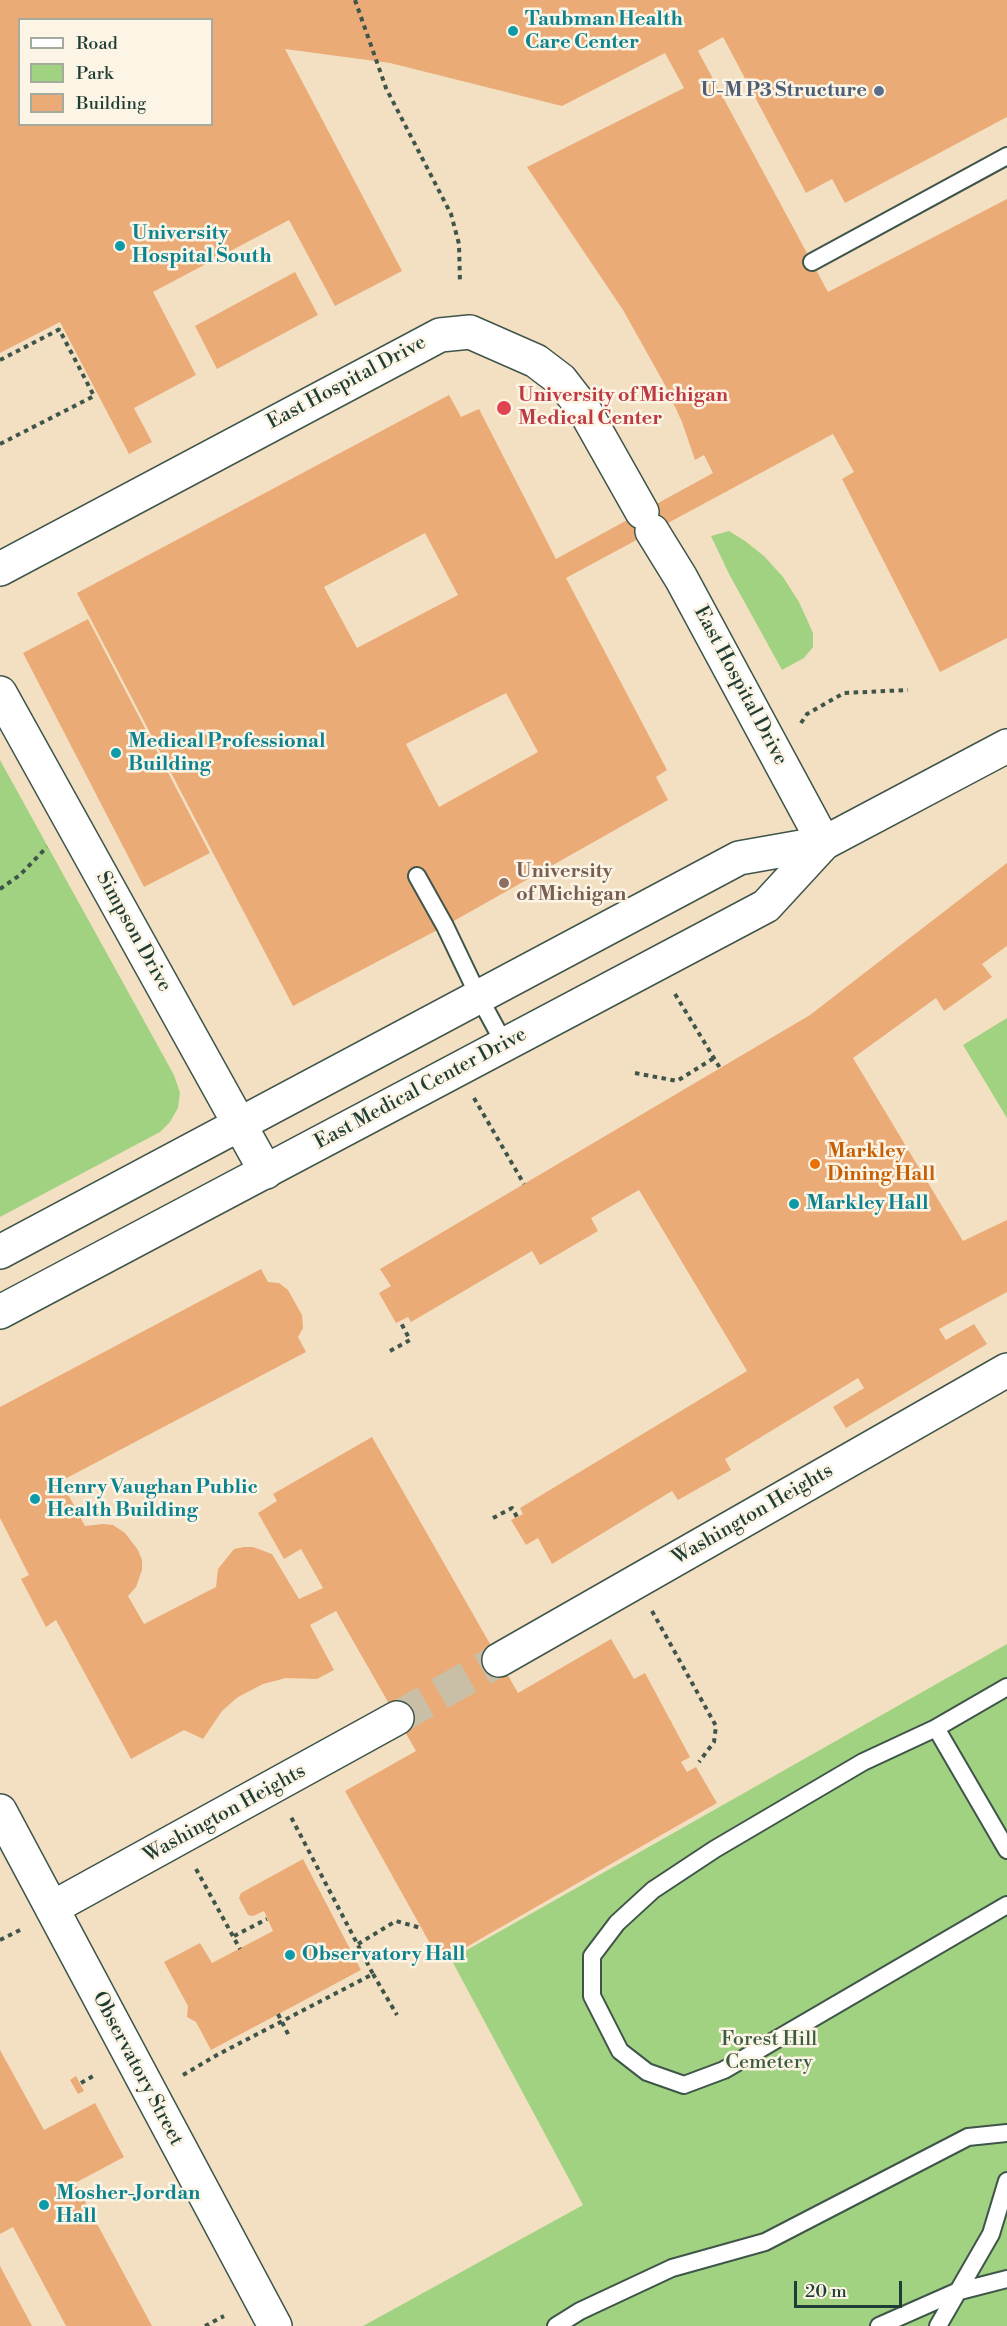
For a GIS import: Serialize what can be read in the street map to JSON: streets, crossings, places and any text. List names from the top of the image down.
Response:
{
  "streets": {
    "street": [
      "East Hospital Drive",
      "Simpson Drive",
      "East Medical Center Drive",
      "Washington Heights",
      "Observatory Street"
    ]
  },
  "crossings": [
    ["East Hospital Drive", "East Medical Center Drive"],
    ["Simpson Drive", "East Medical Center Drive"],
    ["Washington Heights", "Observatory Street"]
  ],
  "parks": ["Forest Hill Cemetery"],
  "places": [
    "Taubman Health Care Center",
    "U-M P3 Structure",
    "University Hospital South",
    "University of Michigan Medical Center",
    "Medical Professional Building",
    "University of Michigan",
    "Markley Dining Hall",
    "Markley Hall",
    "Henry Vaughan Public Health Building",
    "Observatory Hall",
    "Mosher-Jordan Hall"
  ],
  "legend": ["Road", "Park", "Building"],
  "scale_bar": "20 m"
}
